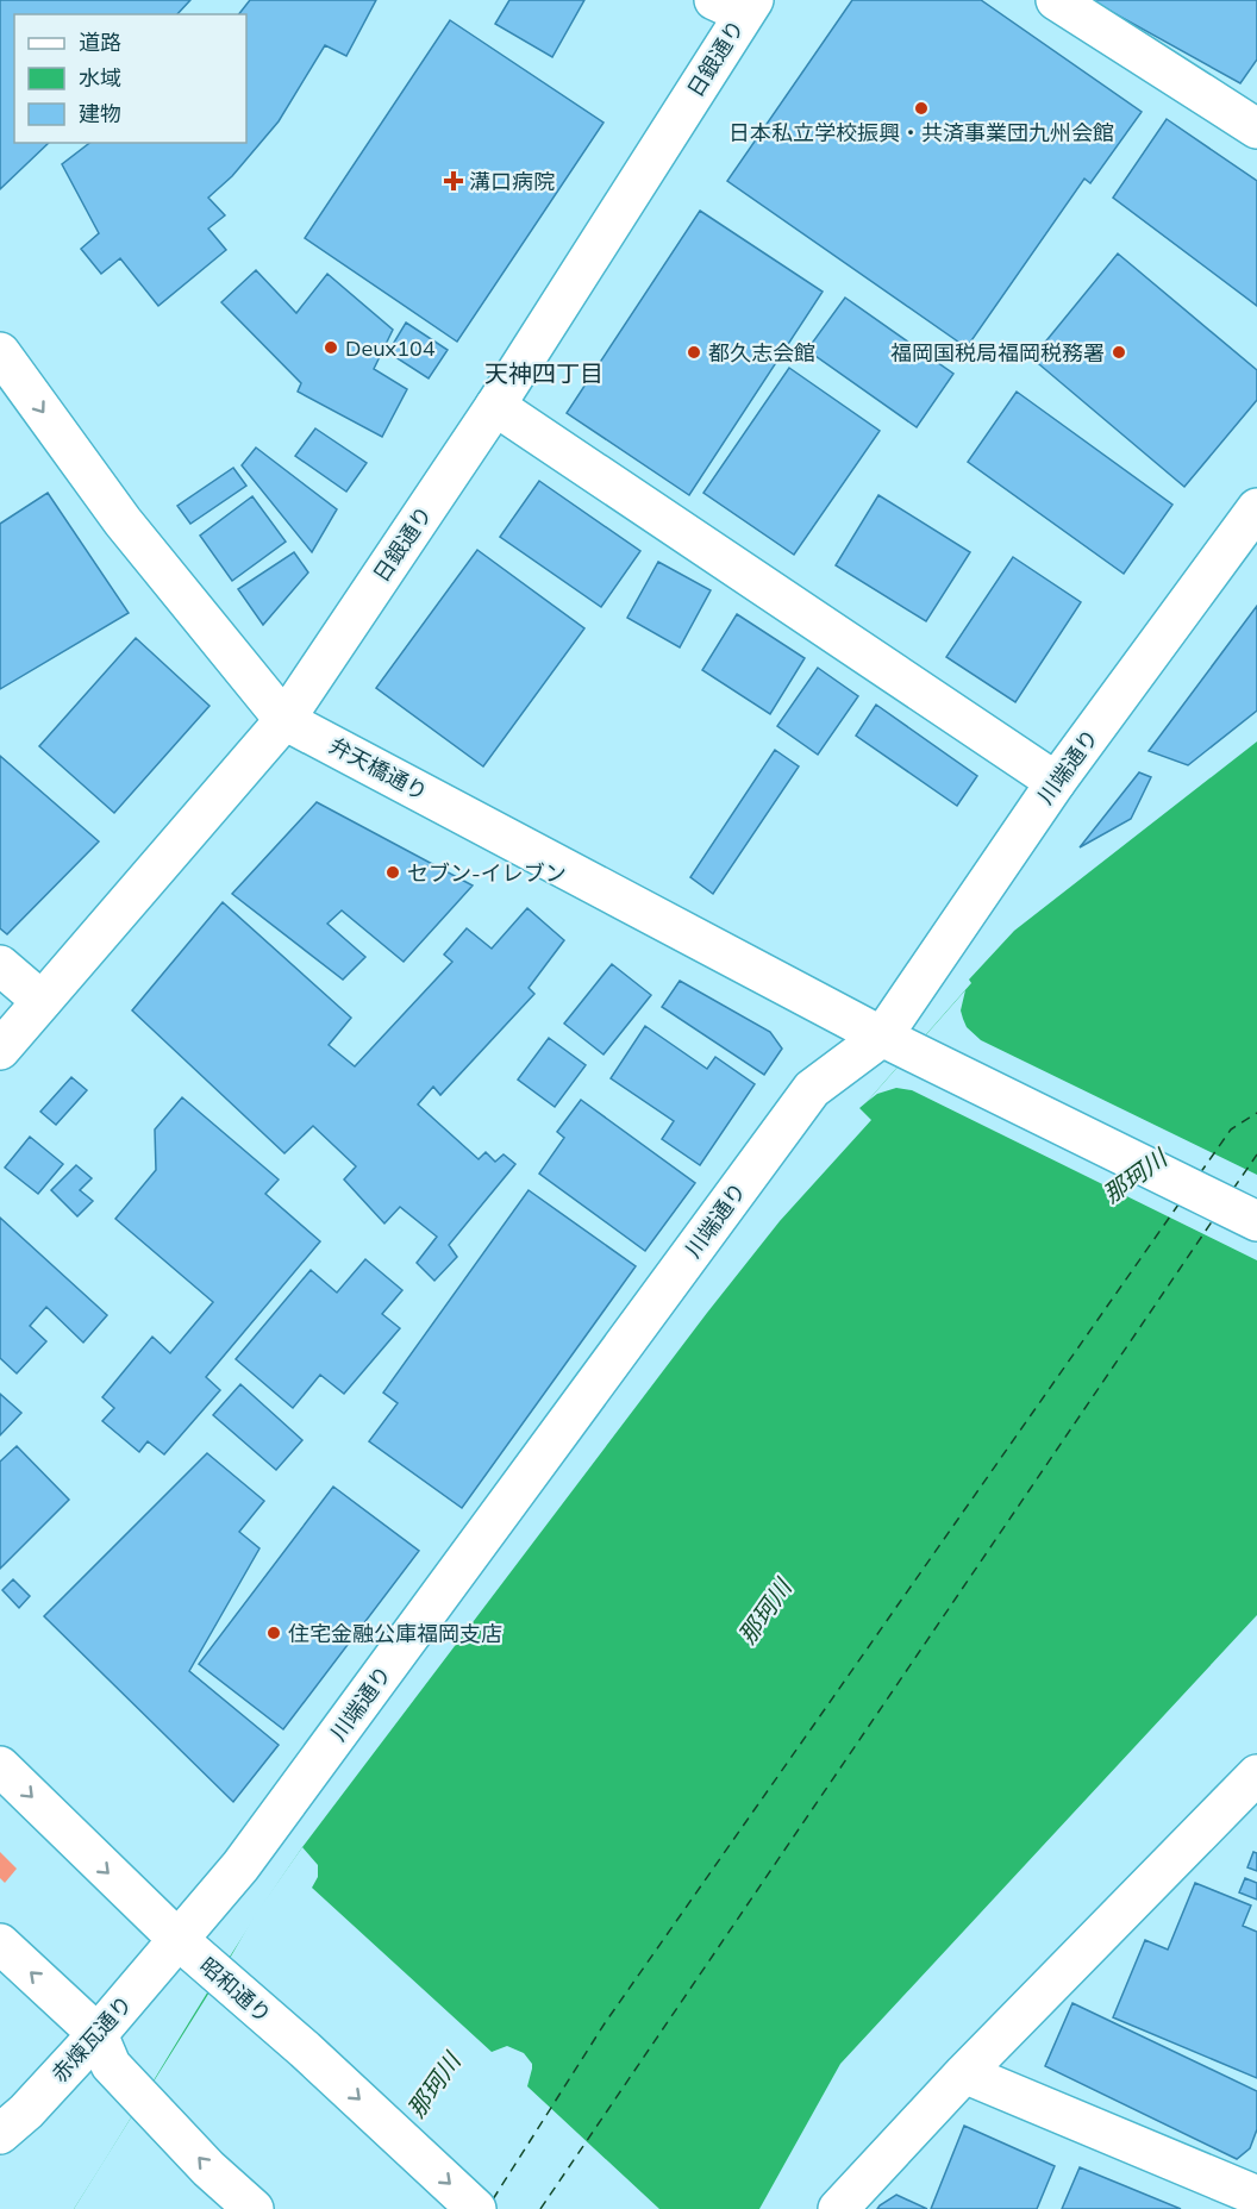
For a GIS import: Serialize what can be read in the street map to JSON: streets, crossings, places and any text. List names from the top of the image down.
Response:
{
  "streets": {
    "street": [
      "日銀通り",
      "川端通り",
      "弁天橋通り",
      "昭和通り",
      "赤煉瓦通り"
    ]
  },
  "crossings": [
    ["日銀通り", "弁天橋通り"],
    ["川端通り", "弁天橋通り"],
    ["川端通り", "昭和通り"],
    ["川端通り", "赤煉瓦通り"],
    ["昭和通り", "赤煉瓦通り"]
  ],
  "districts": ["天神四丁目"],
  "water": ["那珂川"],
  "places": {
    "other": [
      "日本私立学校振興・共済事業団九州会館",
      "Deux104",
      "都久志会館",
      "福岡国税局福岡税務署",
      "セブン-イレブン",
      "住宅金融公庫福岡支店"
    ],
    "health": ["溝口病院"]
  },
  "legend": ["道路", "水域", "建物"]
}
